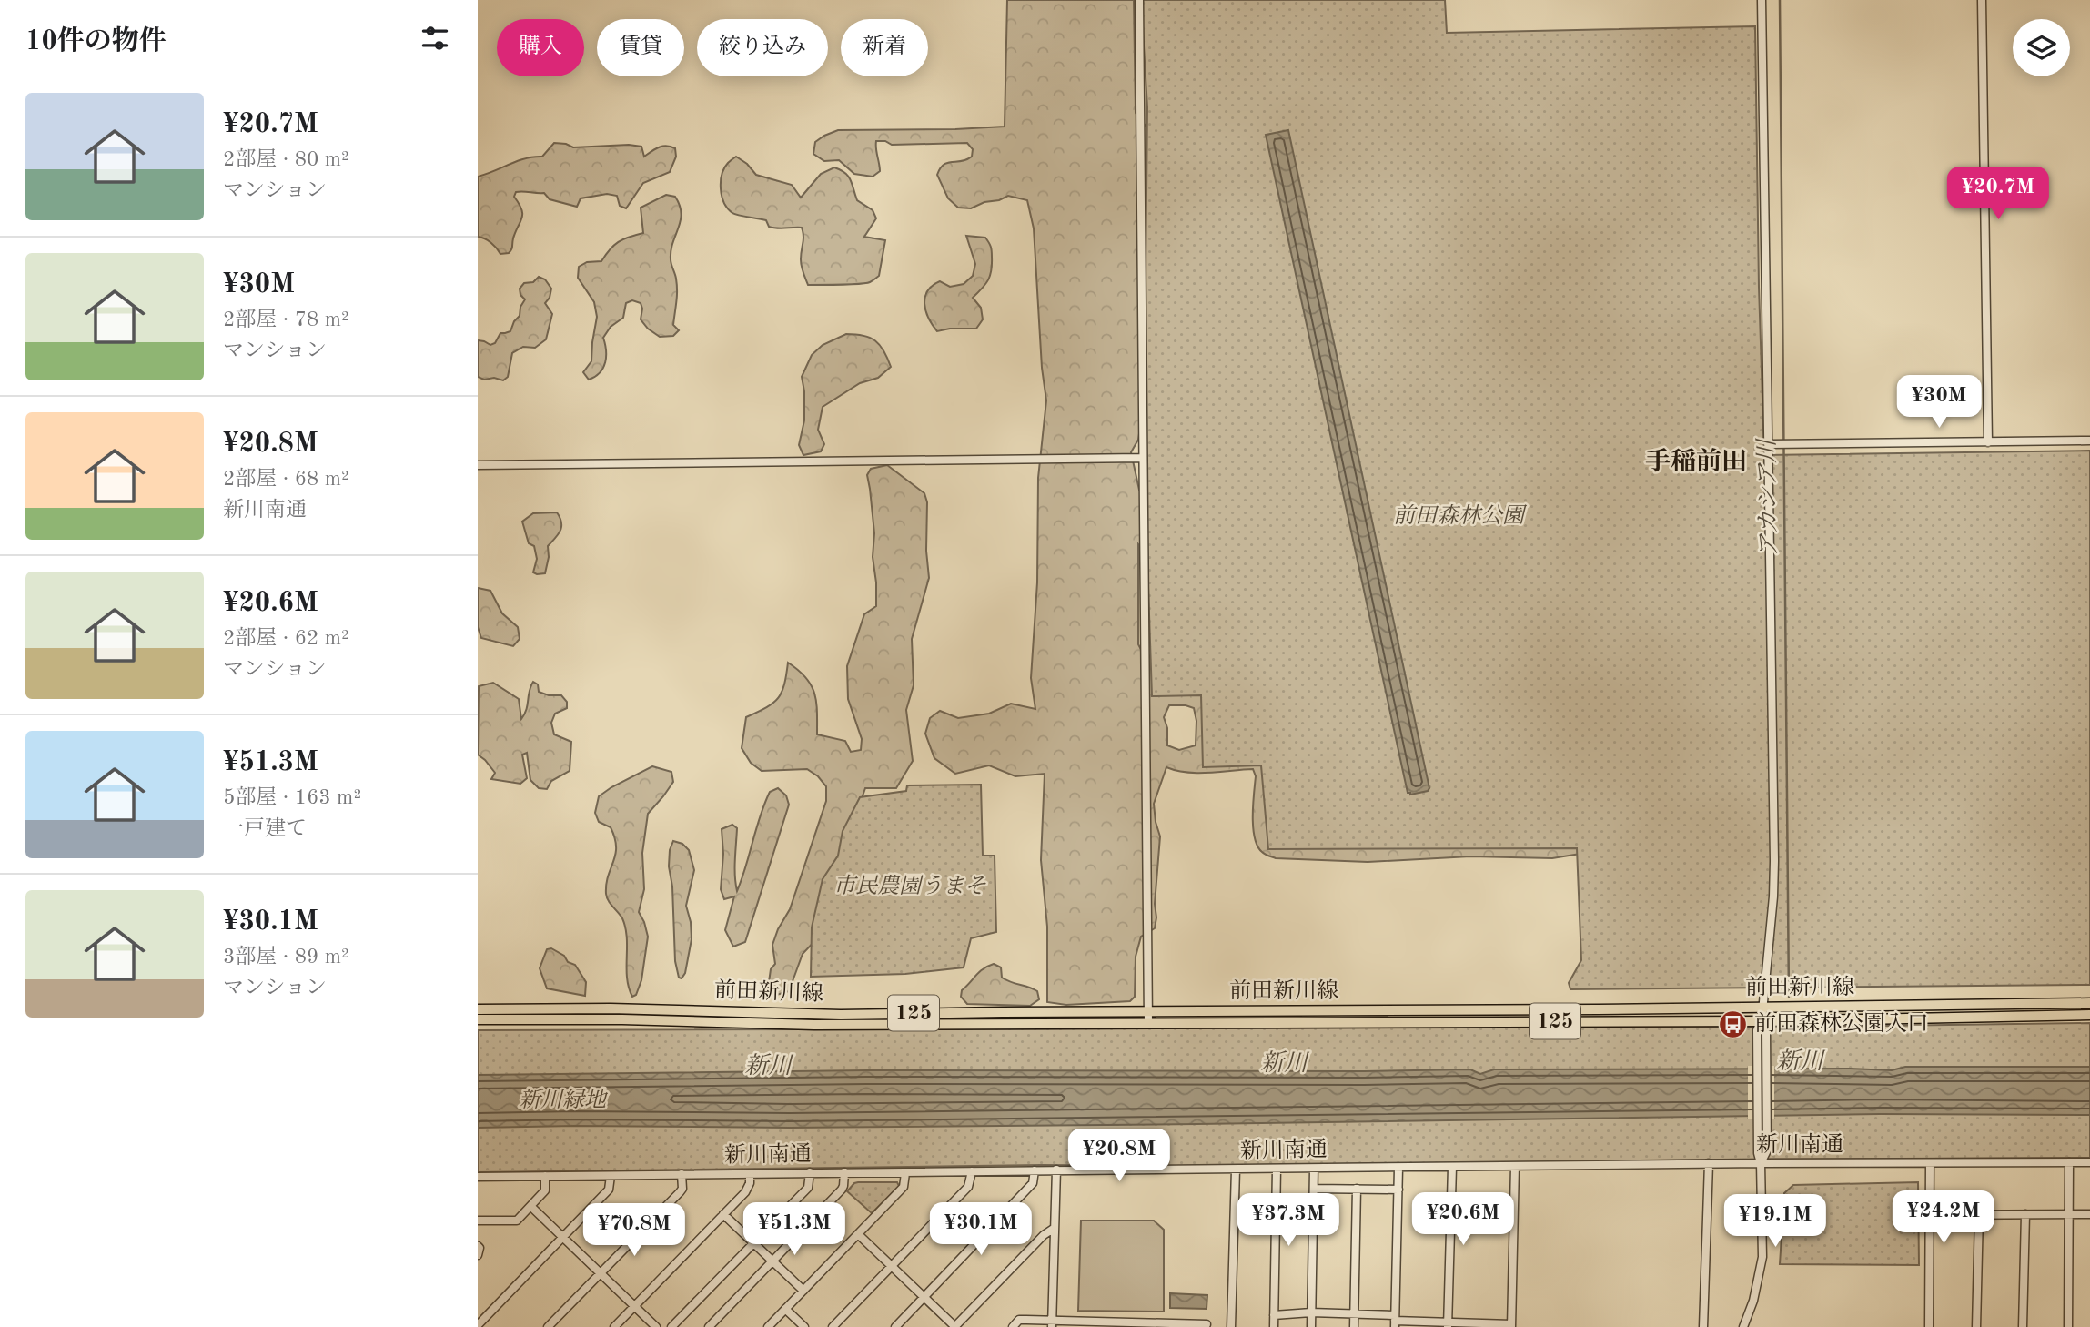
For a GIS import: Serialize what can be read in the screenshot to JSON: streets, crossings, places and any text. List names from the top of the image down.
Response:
{
  "streets": {
    "main road": ["前田新川線", "125"],
    "street": ["新川南通"]
  },
  "districts": ["手稲前田"],
  "water": ["アカシア川", "新川"],
  "parks": ["前田森林公園", "市民農園うまそ", "新川緑地"],
  "places": {
    "bus stop": ["前田森林公園入口"]
  },
  "page": {
    "heading": "10件の物件",
    "chip": [
      "購入",
      "賃貸",
      "絞り込み",
      "新着"
    ],
    "list": [
      {
        "name": "¥20.7M",
        "note": "2部屋 · 80 m² · マンション"
      },
      {
        "name": "¥30M",
        "note": "2部屋 · 78 m² · マンション"
      },
      {
        "name": "¥20.8M",
        "note": "2部屋 · 68 m² · 新川南通"
      },
      {
        "name": "¥20.6M",
        "note": "2部屋 · 62 m² · マンション"
      },
      {
        "name": "¥51.3M",
        "note": "5部屋 · 163 m² · 一戸建て"
      },
      {
        "name": "¥30.1M",
        "note": "3部屋 · 89 m² · マンション"
      }
    ],
    "price": [
      "¥20.7M",
      "¥30M",
      "¥20.8M",
      "¥24.2M",
      "¥20.6M",
      "¥37.3M",
      "¥19.1M",
      "¥51.3M",
      "¥30.1M",
      "¥70.8M"
    ]
  }
}
